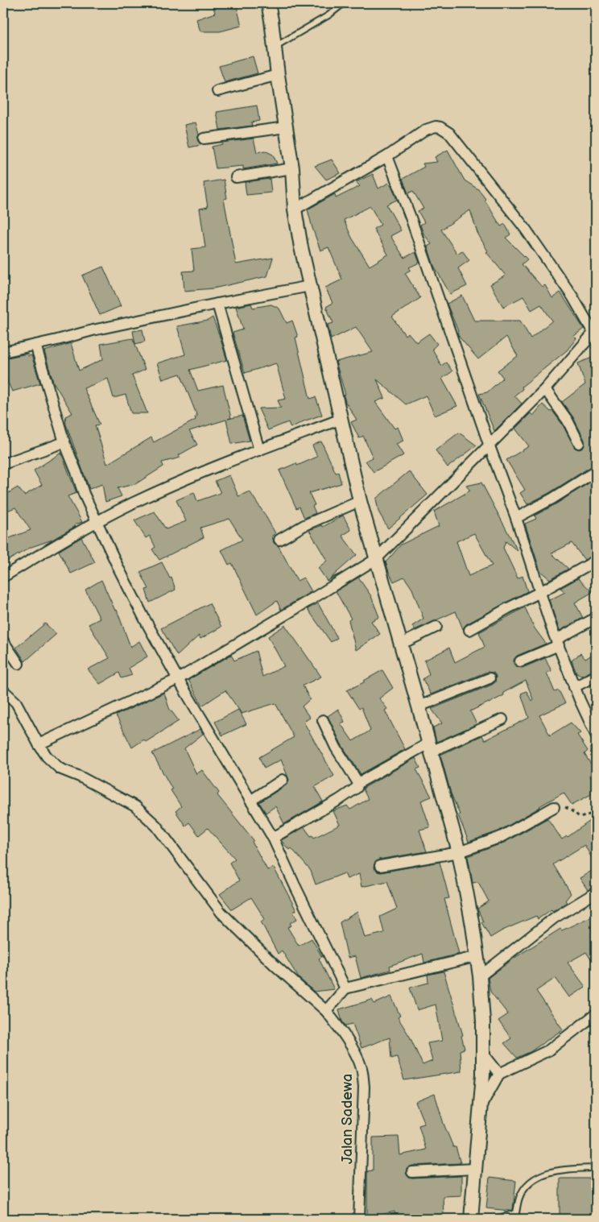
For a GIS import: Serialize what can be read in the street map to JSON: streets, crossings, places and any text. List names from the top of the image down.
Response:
{
  "streets": {
    "street": ["Jalan Sadewa"]
  }
}
